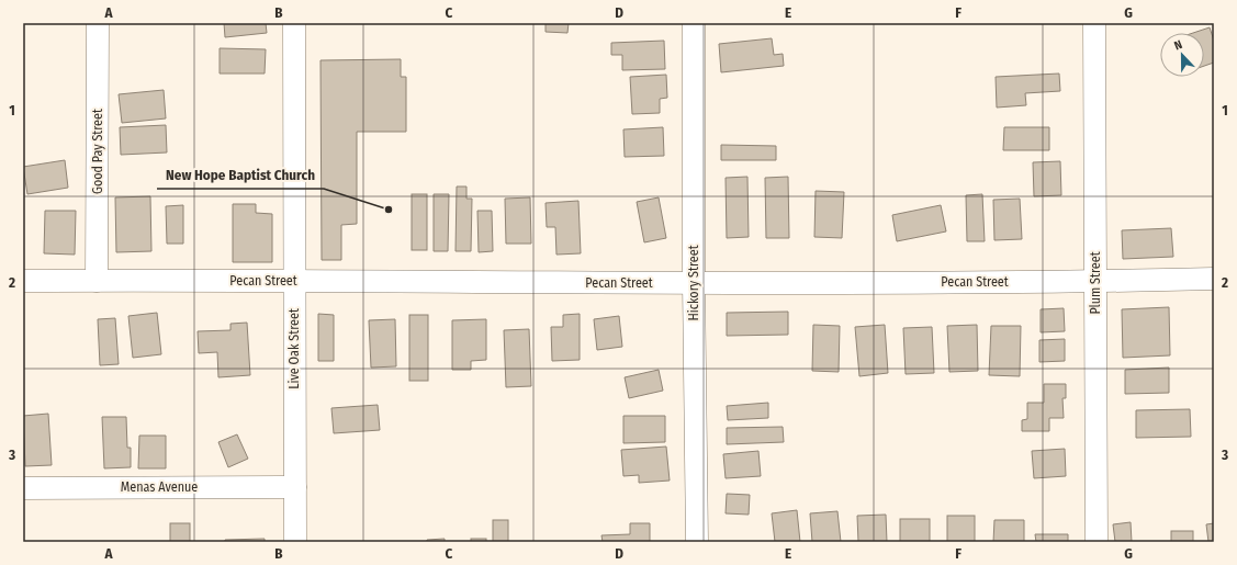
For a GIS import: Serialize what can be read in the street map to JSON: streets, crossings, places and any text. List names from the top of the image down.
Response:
{
  "streets": {
    "street": [
      "Good Pay Street",
      "Pecan Street",
      "Hickory Street",
      "Plum Street",
      "Live Oak Street",
      "Menas Avenue"
    ]
  },
  "crossings": [
    ["Good Pay Street", "Pecan Street"],
    ["Pecan Street", "Hickory Street"],
    ["Pecan Street", "Plum Street"],
    ["Pecan Street", "Live Oak Street"],
    ["Live Oak Street", "Menas Avenue"]
  ],
  "places": ["New Hope Baptist Church"],
  "north": "top",
  "grid": {
    "columns": [
      "A",
      "B",
      "C",
      "D",
      "E",
      "F",
      "G"
    ],
    "rows": ["1", "2", "3"]
  }
}
